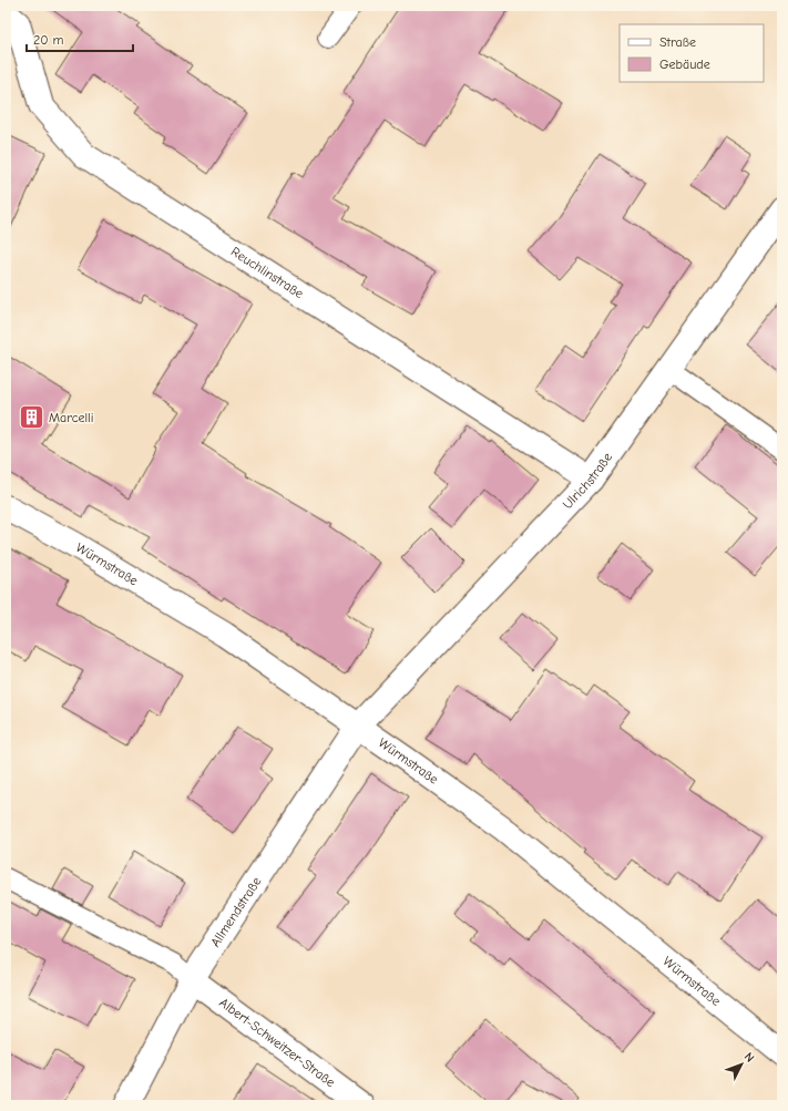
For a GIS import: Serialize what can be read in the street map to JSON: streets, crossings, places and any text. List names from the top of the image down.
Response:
{
  "streets": {
    "street": [
      "Reuchlinstraße",
      "Ulrichstraße",
      "Würmstraße",
      "Allmendstraße",
      "Albert-Schweitzer-Straße"
    ]
  },
  "crossings": [
    ["Reuchlinstraße", "Ulrichstraße"],
    ["Ulrichstraße", "Würmstraße"],
    ["Ulrichstraße", "Allmendstraße"],
    ["Würmstraße", "Allmendstraße"],
    ["Allmendstraße", "Albert-Schweitzer-Straße"]
  ],
  "places": {
    "building": ["Marcelli"]
  },
  "legend": ["Straße", "Gebäude"],
  "scale_bar": "20 m",
  "north": "top right"
}
